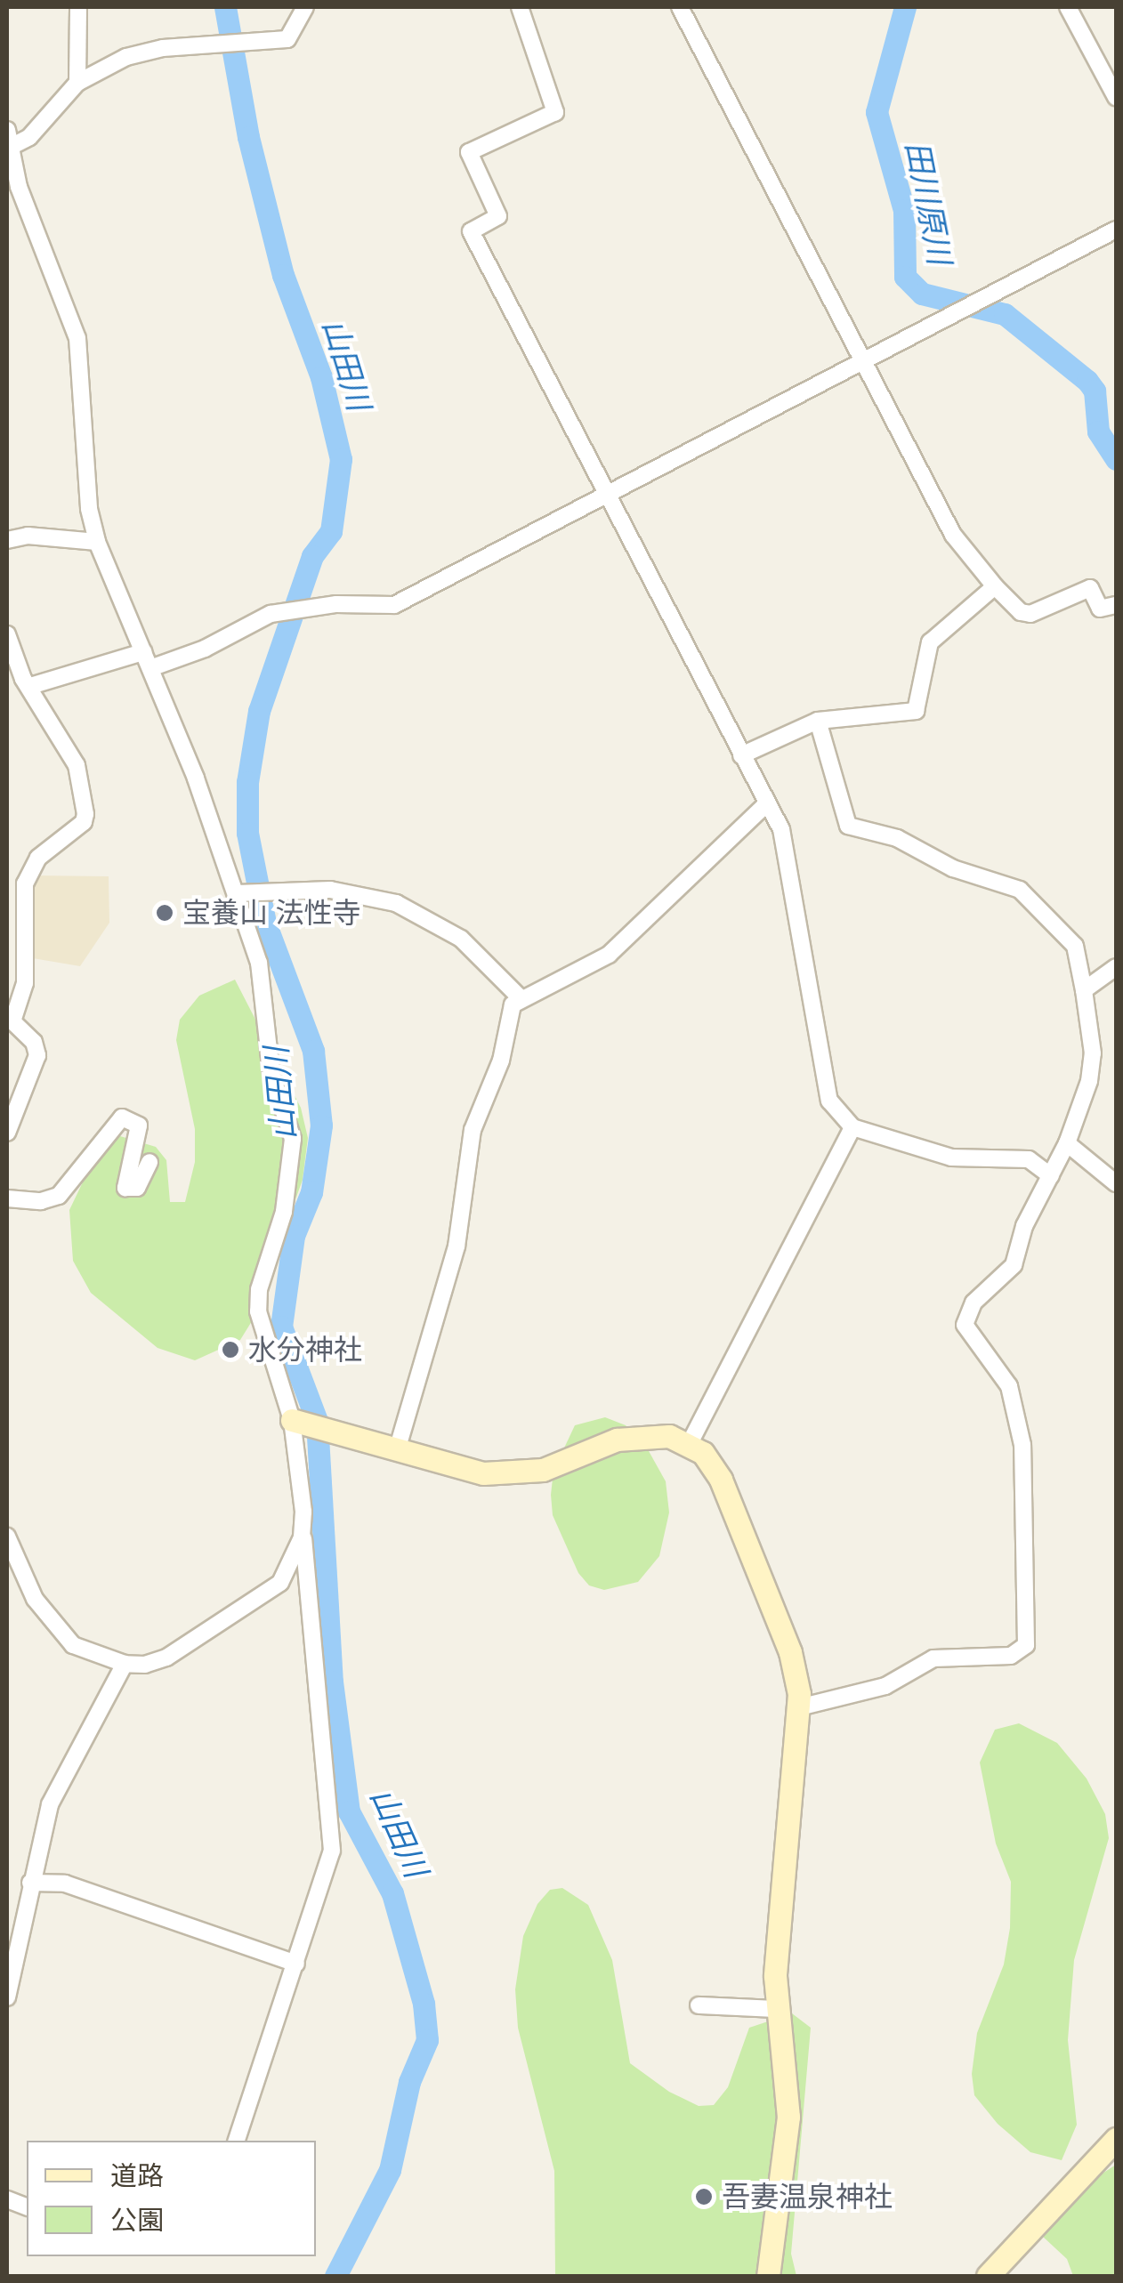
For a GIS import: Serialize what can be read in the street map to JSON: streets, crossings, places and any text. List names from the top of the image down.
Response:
{
  "water": ["田川原川", "山田川"],
  "places": ["宝養山 法性寺", "水分神社", "吾妻温泉神社"],
  "legend": ["道路", "公園"]
}
